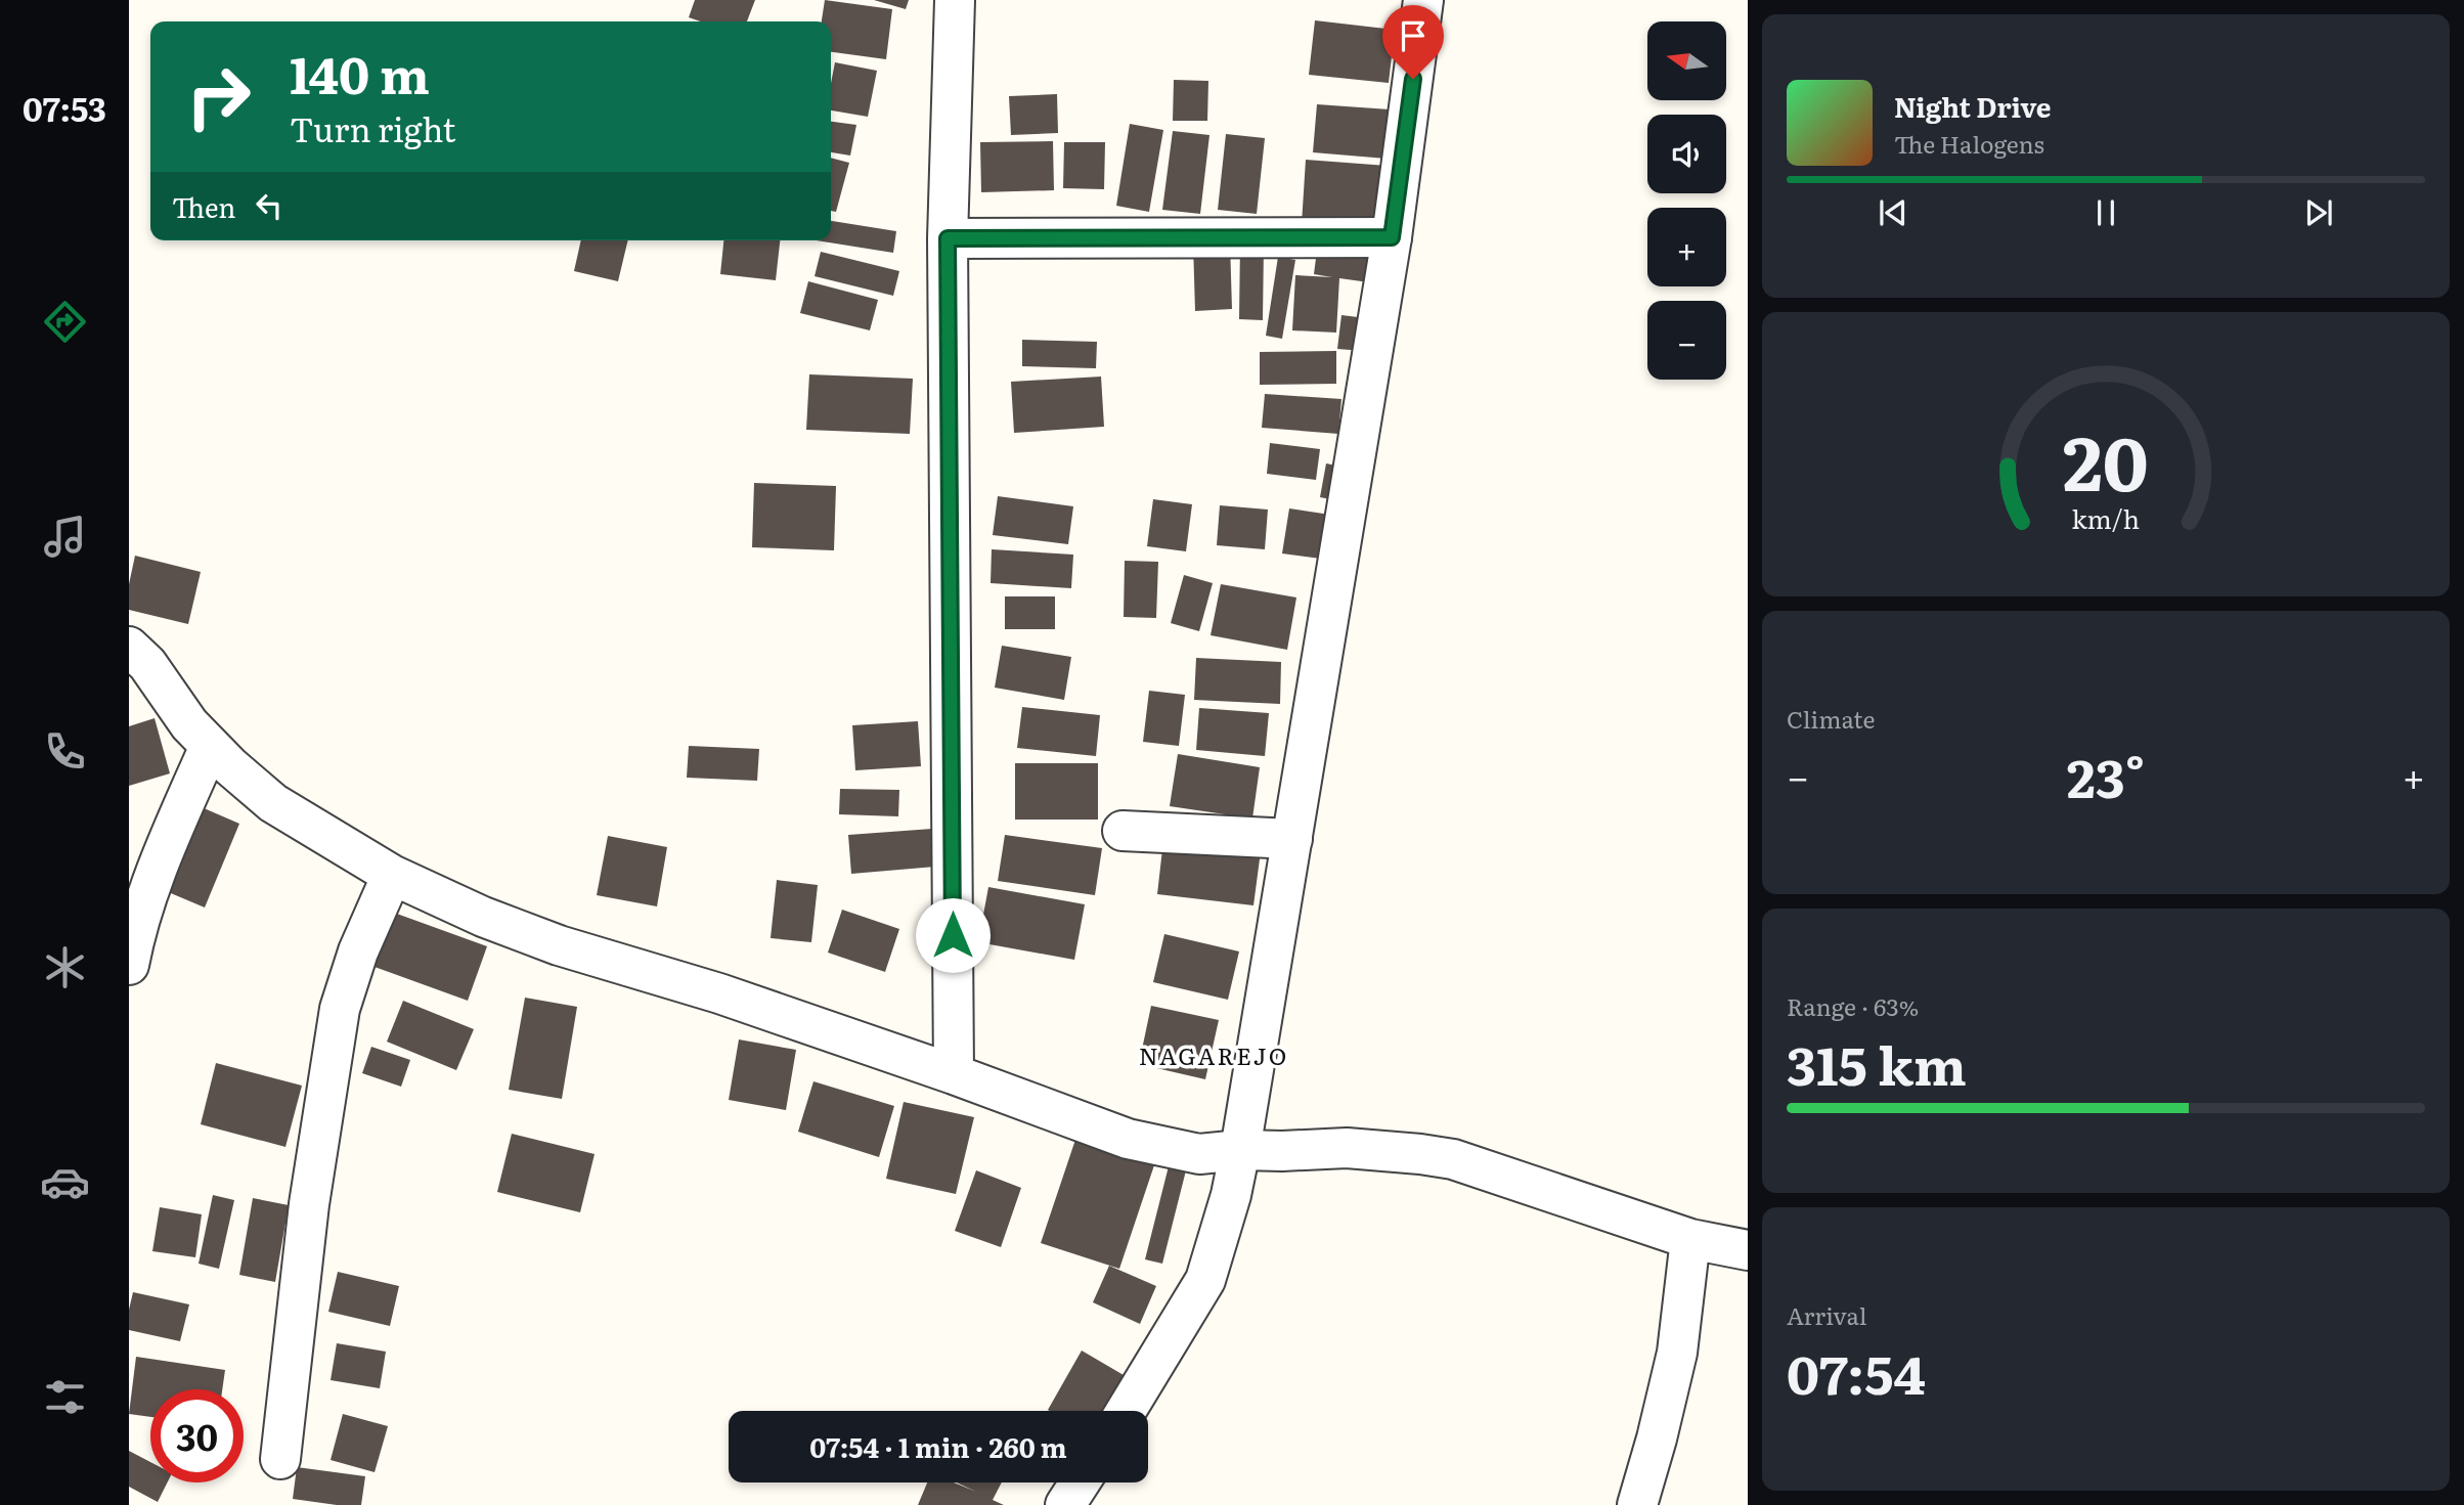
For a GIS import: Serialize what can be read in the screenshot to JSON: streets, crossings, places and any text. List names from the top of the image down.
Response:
{
  "districts": ["NAGAREJO"],
  "north": "left",
  "page": {
    "tabs": "07:53",
    "map_buttons": ["+", "−"],
    "turn": ["140 m", "Turn right"],
    "song": ["Night Drive", "The Halogens"],
    "then": "Then",
    "tile": [
      "Climate",
      ["Range · 63%", "315 km"],
      ["Arrival", "07:54"]
    ],
    "heat": ["−", "23°", "+"],
    "limit": "30",
    "trip": "07:54 · 1 min · 260 m",
    "gauge": ["20", "km/h"]
  }
}
